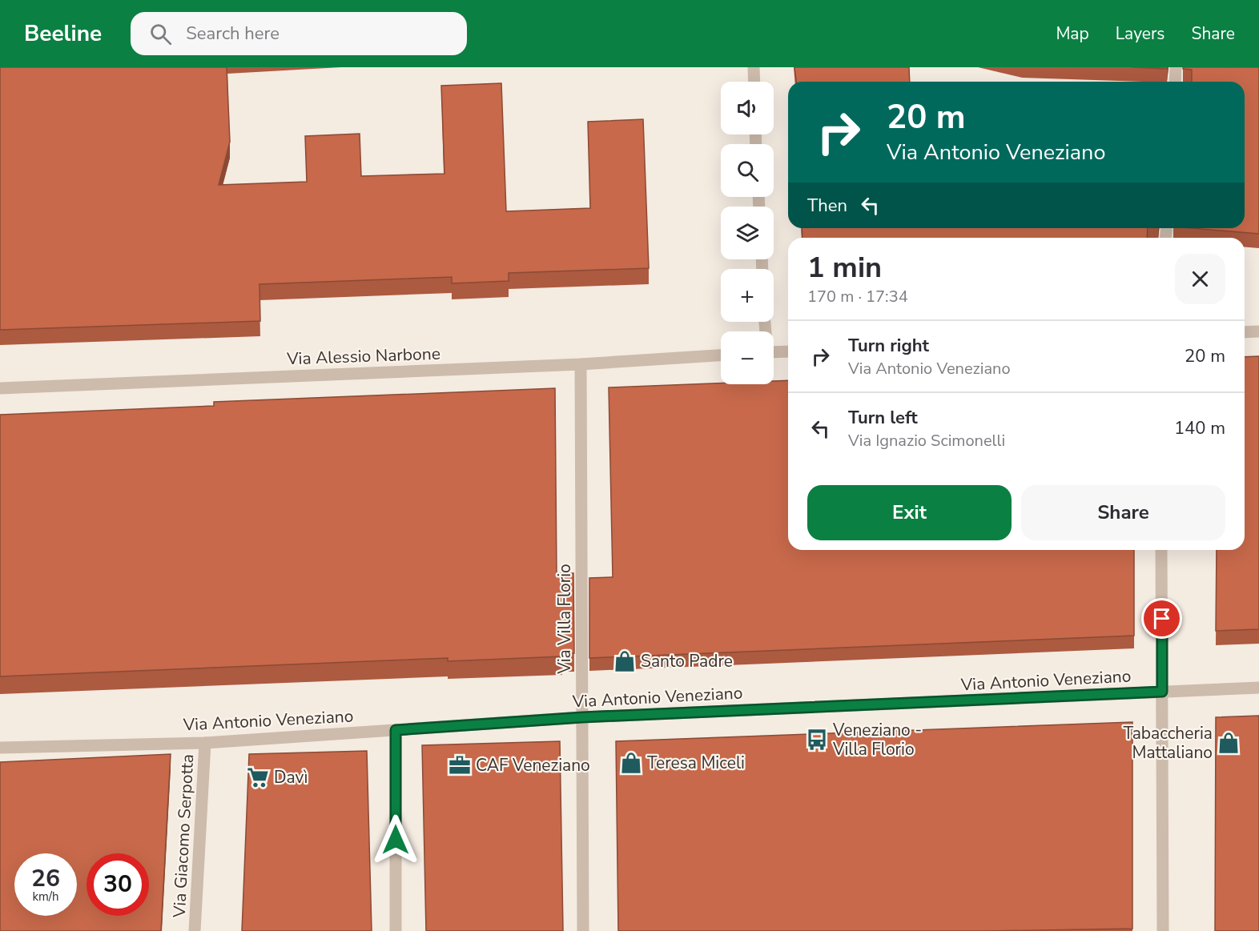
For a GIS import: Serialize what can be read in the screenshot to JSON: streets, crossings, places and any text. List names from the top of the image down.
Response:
{
  "streets": {
    "street": [
      "Via Alessio Narbone",
      "Via Villa Florio",
      "Via Antonio Veneziano",
      "Via Giacomo Serpotta"
    ]
  },
  "crossings": [
    ["Via Alessio Narbone", "Via Villa Florio"],
    ["Via Villa Florio", "Via Antonio Veneziano"],
    ["Via Antonio Veneziano", "Via Giacomo Serpotta"]
  ],
  "places": {
    "shop": ["Santo Padre", "Tabaccheria Mattaliano", "Teresa Miceli"],
    "bus stop": ["Veneziano - Villa Florio"],
    "office": ["CAF Veneziano"],
    "supermarket": ["Davì"]
  },
  "page": {
    "header": "Beeline",
    "search": "Search here",
    "nav": ["Map", "Layers", "Share"],
    "map_buttons": ["+", "−"],
    "turn": ["20 m", "Via Antonio Veneziano"],
    "then": "Then",
    "heading": ["1 min", "170 m · 17:34"],
    "list": [
      {
        "name": "Turn right",
        "note": "Via Antonio Veneziano",
        "value": "20 m"
      },
      {
        "name": "Turn left",
        "note": "Via Ignazio Scimonelli",
        "value": "140 m"
      }
    ],
    "buttons": ["Exit", "Share"],
    "speed": "26 km/h",
    "limit": "30"
  }
}
